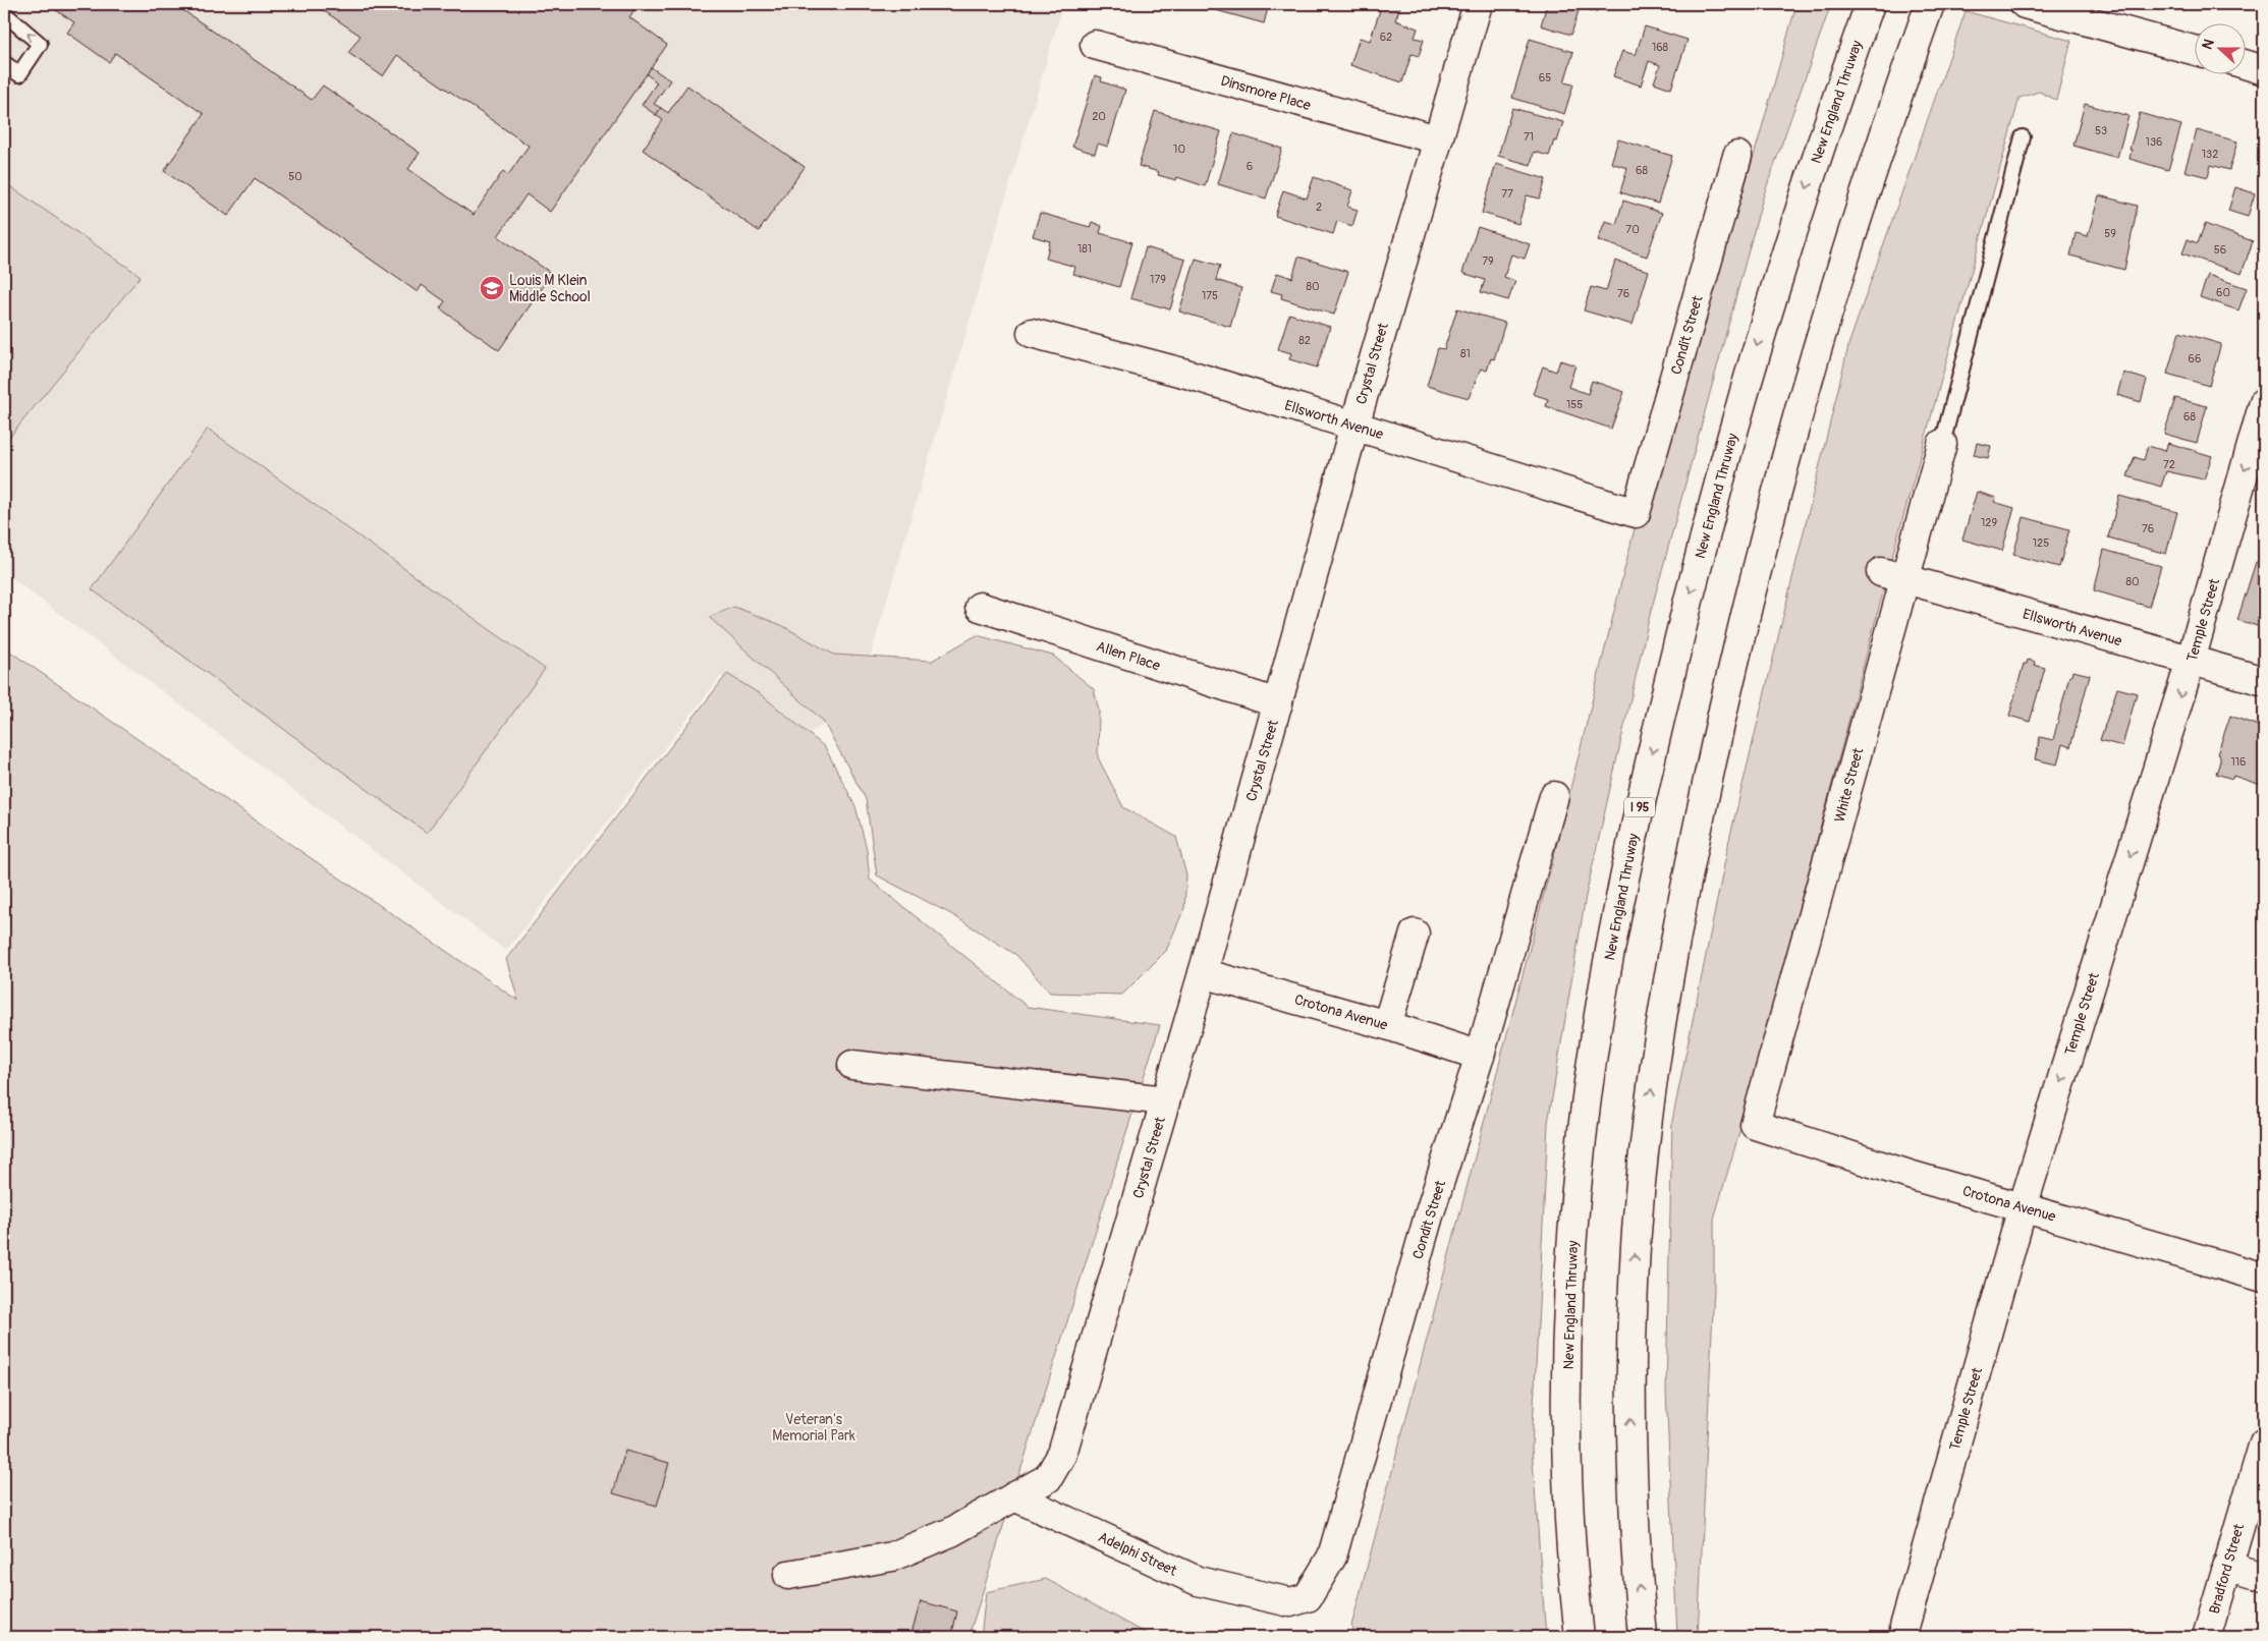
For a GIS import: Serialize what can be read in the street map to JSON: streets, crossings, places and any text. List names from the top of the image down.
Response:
{
  "streets": {
    "main road": [
      "Dinsmore Place",
      "New England Thruway",
      "Condit Street",
      "Crystal Street",
      "Ellsworth Avenue",
      "Temple Street",
      "Allen Place",
      "White Street",
      "I 95",
      "Crotona Avenue",
      "Adelphi Street",
      "Bradford Street"
    ]
  },
  "crossings": [
    ["Dinsmore Place", "Crystal Street"],
    ["Condit Street", "Ellsworth Avenue"],
    ["Condit Street", "Crotona Avenue"],
    ["Condit Street", "Adelphi Street"],
    ["Crystal Street", "Ellsworth Avenue"],
    ["Crystal Street", "Allen Place"],
    ["Crystal Street", "Crotona Avenue"],
    ["Crystal Street", "Adelphi Street"],
    ["Ellsworth Avenue", "Temple Street"],
    ["Ellsworth Avenue", "White Street"],
    ["Temple Street", "Crotona Avenue"],
    ["White Street", "Crotona Avenue"]
  ],
  "one_way": ["Temple Street"],
  "parks": ["Veteran's Memorial Park"],
  "places": {
    "school or university": ["Louis M Klein Middle School"]
  },
  "house_numbers": [
    "62",
    "168",
    "65",
    "20",
    "53",
    "71",
    "136",
    "10",
    "132",
    "6",
    "68",
    "50",
    "77",
    "2",
    "70",
    "59",
    "181",
    "56",
    "79",
    "179",
    "80",
    "60",
    "76",
    "175",
    "82",
    "81",
    "66",
    "155",
    "68",
    "72",
    "129",
    "76",
    "125",
    "80",
    "116"
  ],
  "north": "left"
}
